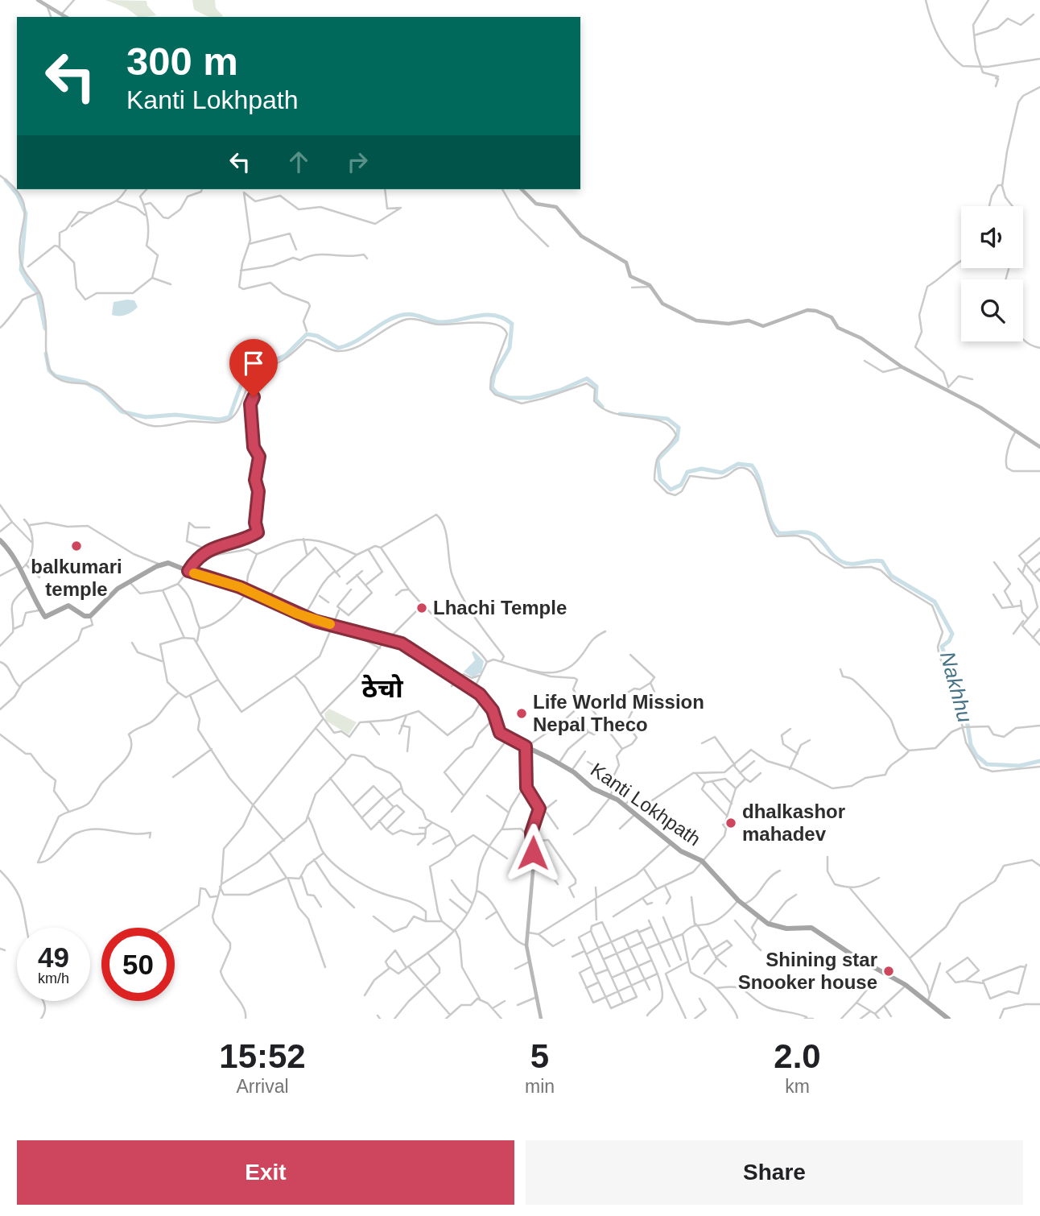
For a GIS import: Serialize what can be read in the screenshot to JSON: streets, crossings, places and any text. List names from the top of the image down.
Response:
{
  "streets": {
    "main road": ["Kanti Lokhpath"]
  },
  "districts": ["ठेचो"],
  "water": ["Nakhhu"],
  "places": [
    "balkumari temple",
    "Lhachi Temple",
    "Life World Mission Nepal Theco",
    "dhalkashor mahadev",
    "Shining star Snooker house"
  ],
  "page": {
    "turn": ["300 m", "Kanti Lokhpath"],
    "speed": "49 km/h",
    "limit": "50",
    "eta": [
      "15:52",
      "Arrival",
      "5",
      "min",
      "2.0",
      "km"
    ],
    "buttons": ["Exit", "Share"]
  }
}
